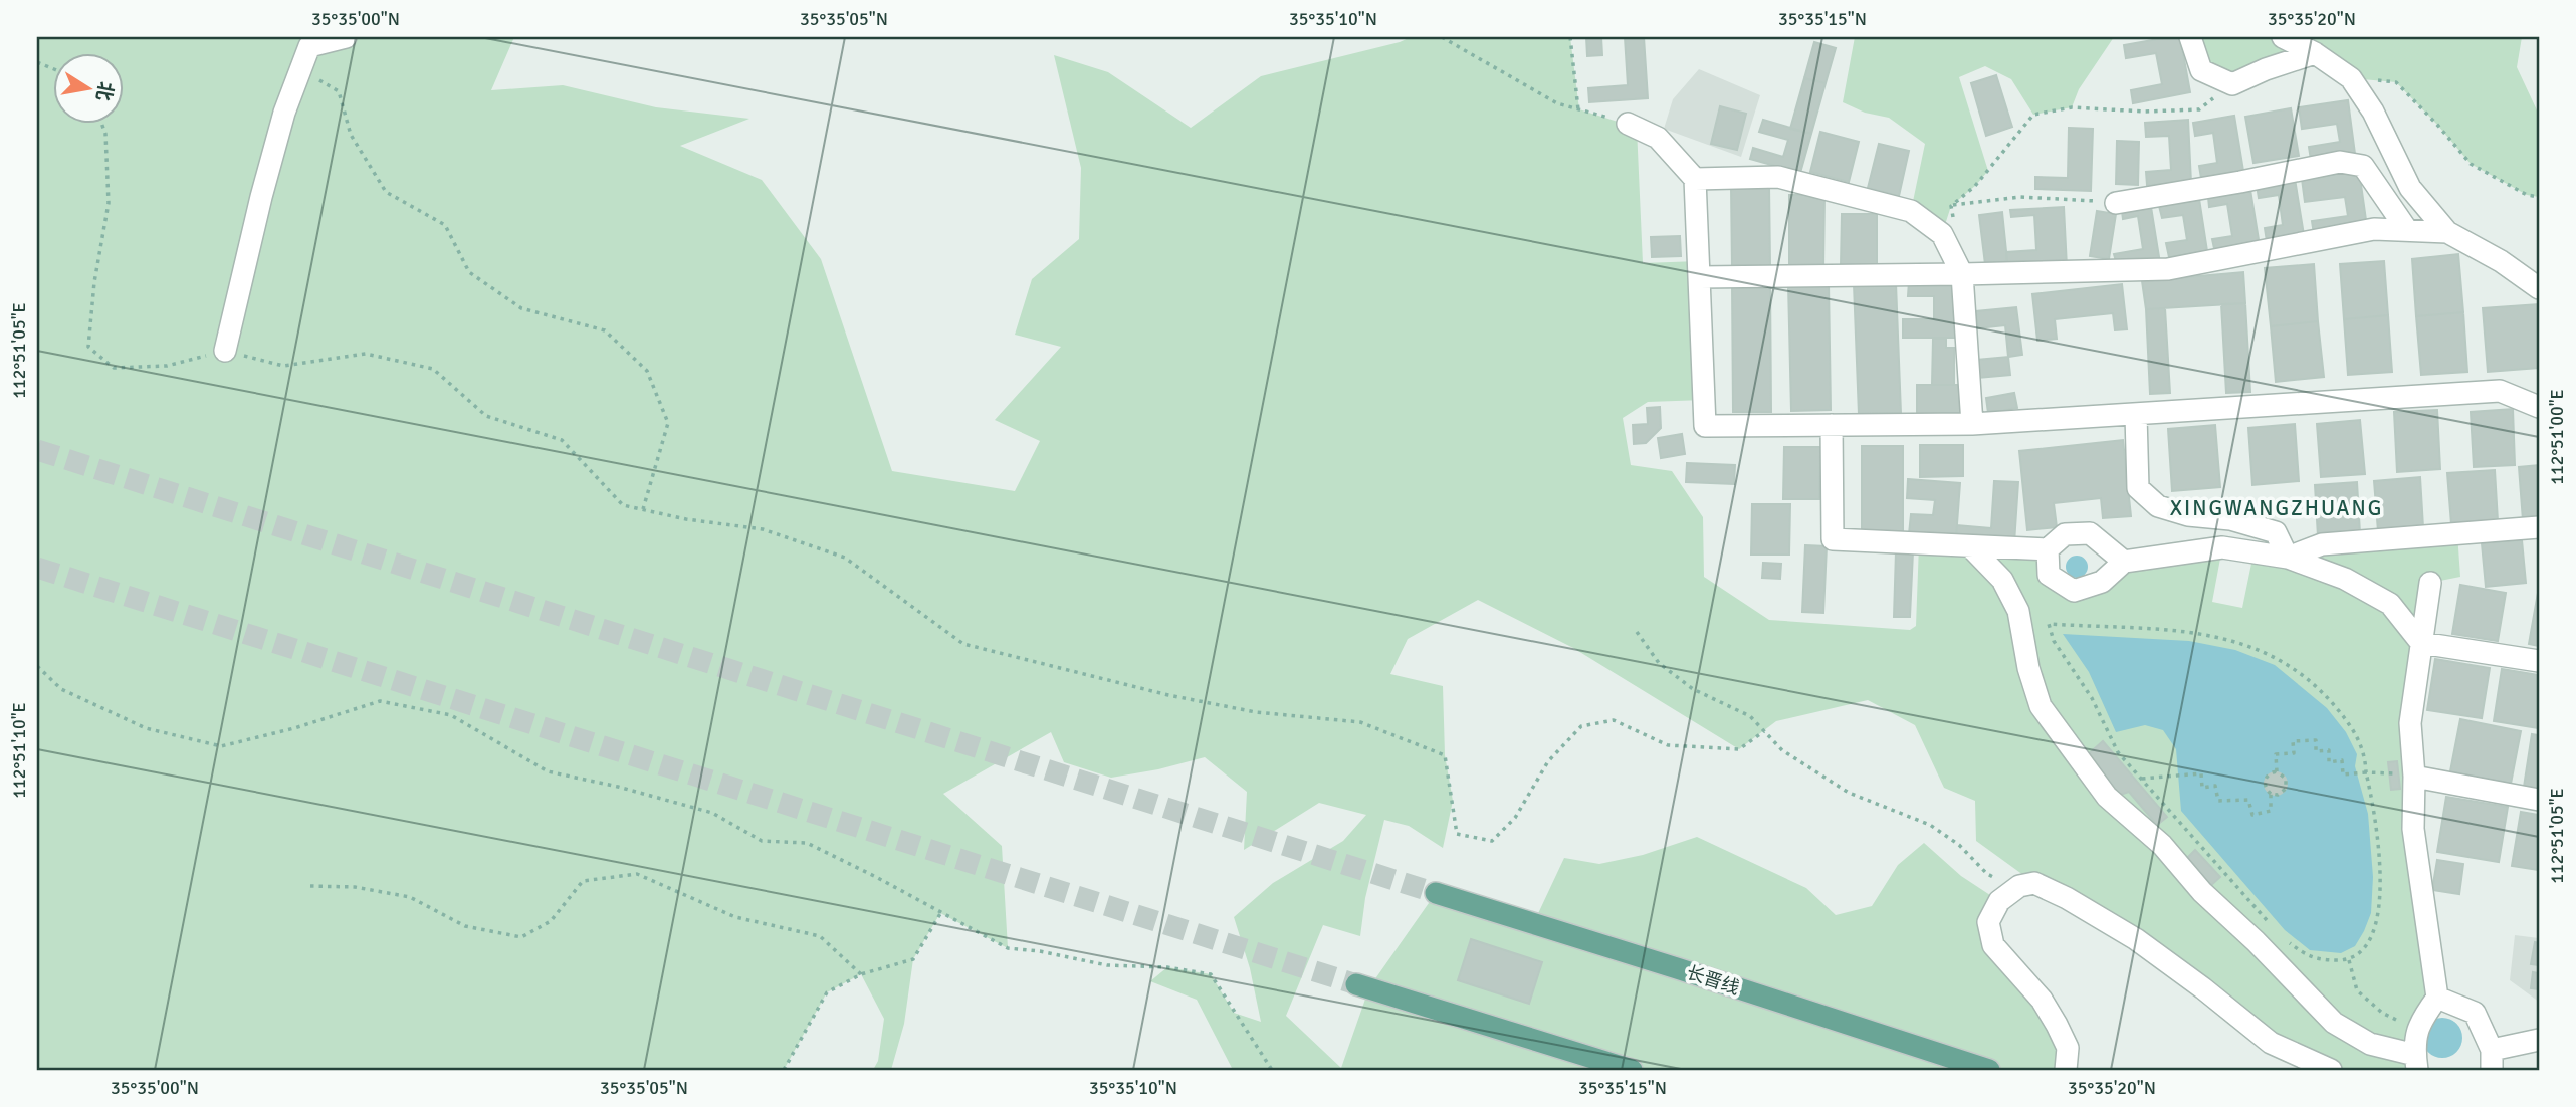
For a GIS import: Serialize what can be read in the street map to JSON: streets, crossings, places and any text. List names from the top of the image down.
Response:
{
  "streets": {
    "main road": ["长晋线"]
  },
  "districts": ["XINGWANGZHUANG"],
  "north": "right",
  "coordinates": [
    "35°35'00\"N",
    "35°35'05\"N",
    "35°35'10\"N",
    "35°35'15\"N",
    "35°35'20\"N",
    "112°51'05\"E",
    "112°51'00\"E",
    "112°51'10\"E"
  ]
}
